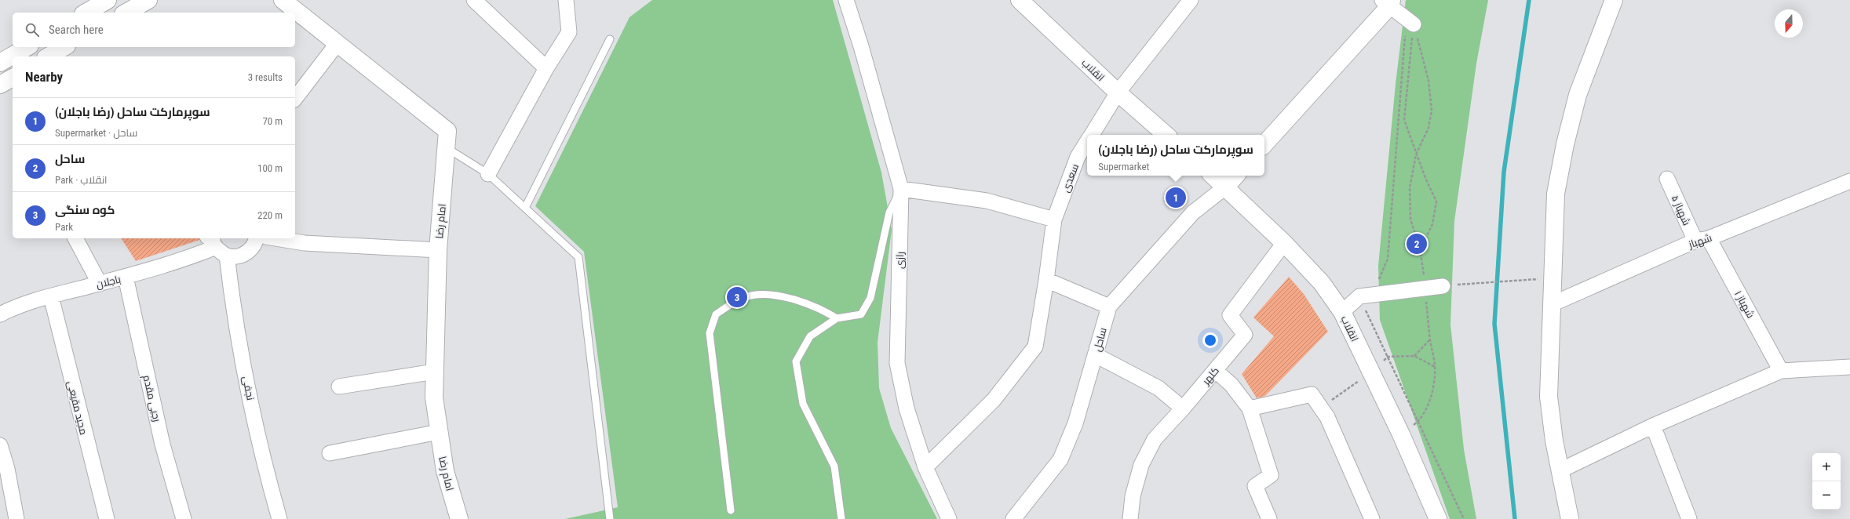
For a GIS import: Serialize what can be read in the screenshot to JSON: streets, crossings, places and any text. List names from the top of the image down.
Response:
{
  "streets": {
    "street": [
      "انقلاب",
      "سعدی",
      "شهباز ۵",
      "امام رضا",
      "شهباز",
      "رازی",
      "باجلان",
      "شهباز ۱",
      "ساحل",
      "کلهر",
      "نجفی",
      "رجبی مقدم",
      "مجید مقیعی"
    ]
  },
  "crossings": [
    ["انقلاب", "سعدی"],
    ["انقلاب", "ساحل"],
    ["انقلاب", "کلهر"],
    ["سعدی", "رازی"],
    ["شهباز ۵", "شهباز"],
    ["شهباز ۵", "شهباز ۱"],
    ["شهباز", "شهباز ۱"],
    ["باجلان", "نجفی"],
    ["باجلان", "رجبی مقدم"],
    ["باجلان", "مجید مقیعی"]
  ],
  "north": "bottom",
  "page": {
    "search": "Search here",
    "heading": ["Nearby", "3 results"],
    "list": [
      {
        "mark": "1",
        "name": "سوپرمارکت ساحل (رضا باجلان)",
        "note": "Supermarket · ساحل",
        "value": "70 m"
      },
      {
        "mark": "2",
        "name": "ساحل",
        "note": "Park · انقلاب",
        "value": "100 m"
      },
      {
        "mark": "3",
        "name": "کوه سنگی",
        "note": "Park",
        "value": "220 m"
      }
    ],
    "popup": ["سوپرمارکت ساحل (رضا باجلان)", "Supermarket"],
    "pins": ["1", "2", "3"],
    "map_buttons": ["+", "−"]
  }
}
